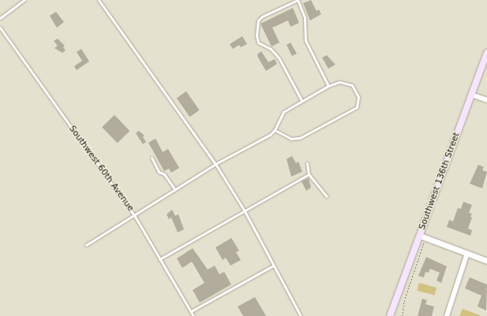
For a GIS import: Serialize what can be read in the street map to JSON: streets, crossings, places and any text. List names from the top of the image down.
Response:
{
  "streets": {
    "main road": ["Southwest 136th Street"],
    "lane": ["Southwest 60th Avenue"]
  }
}
